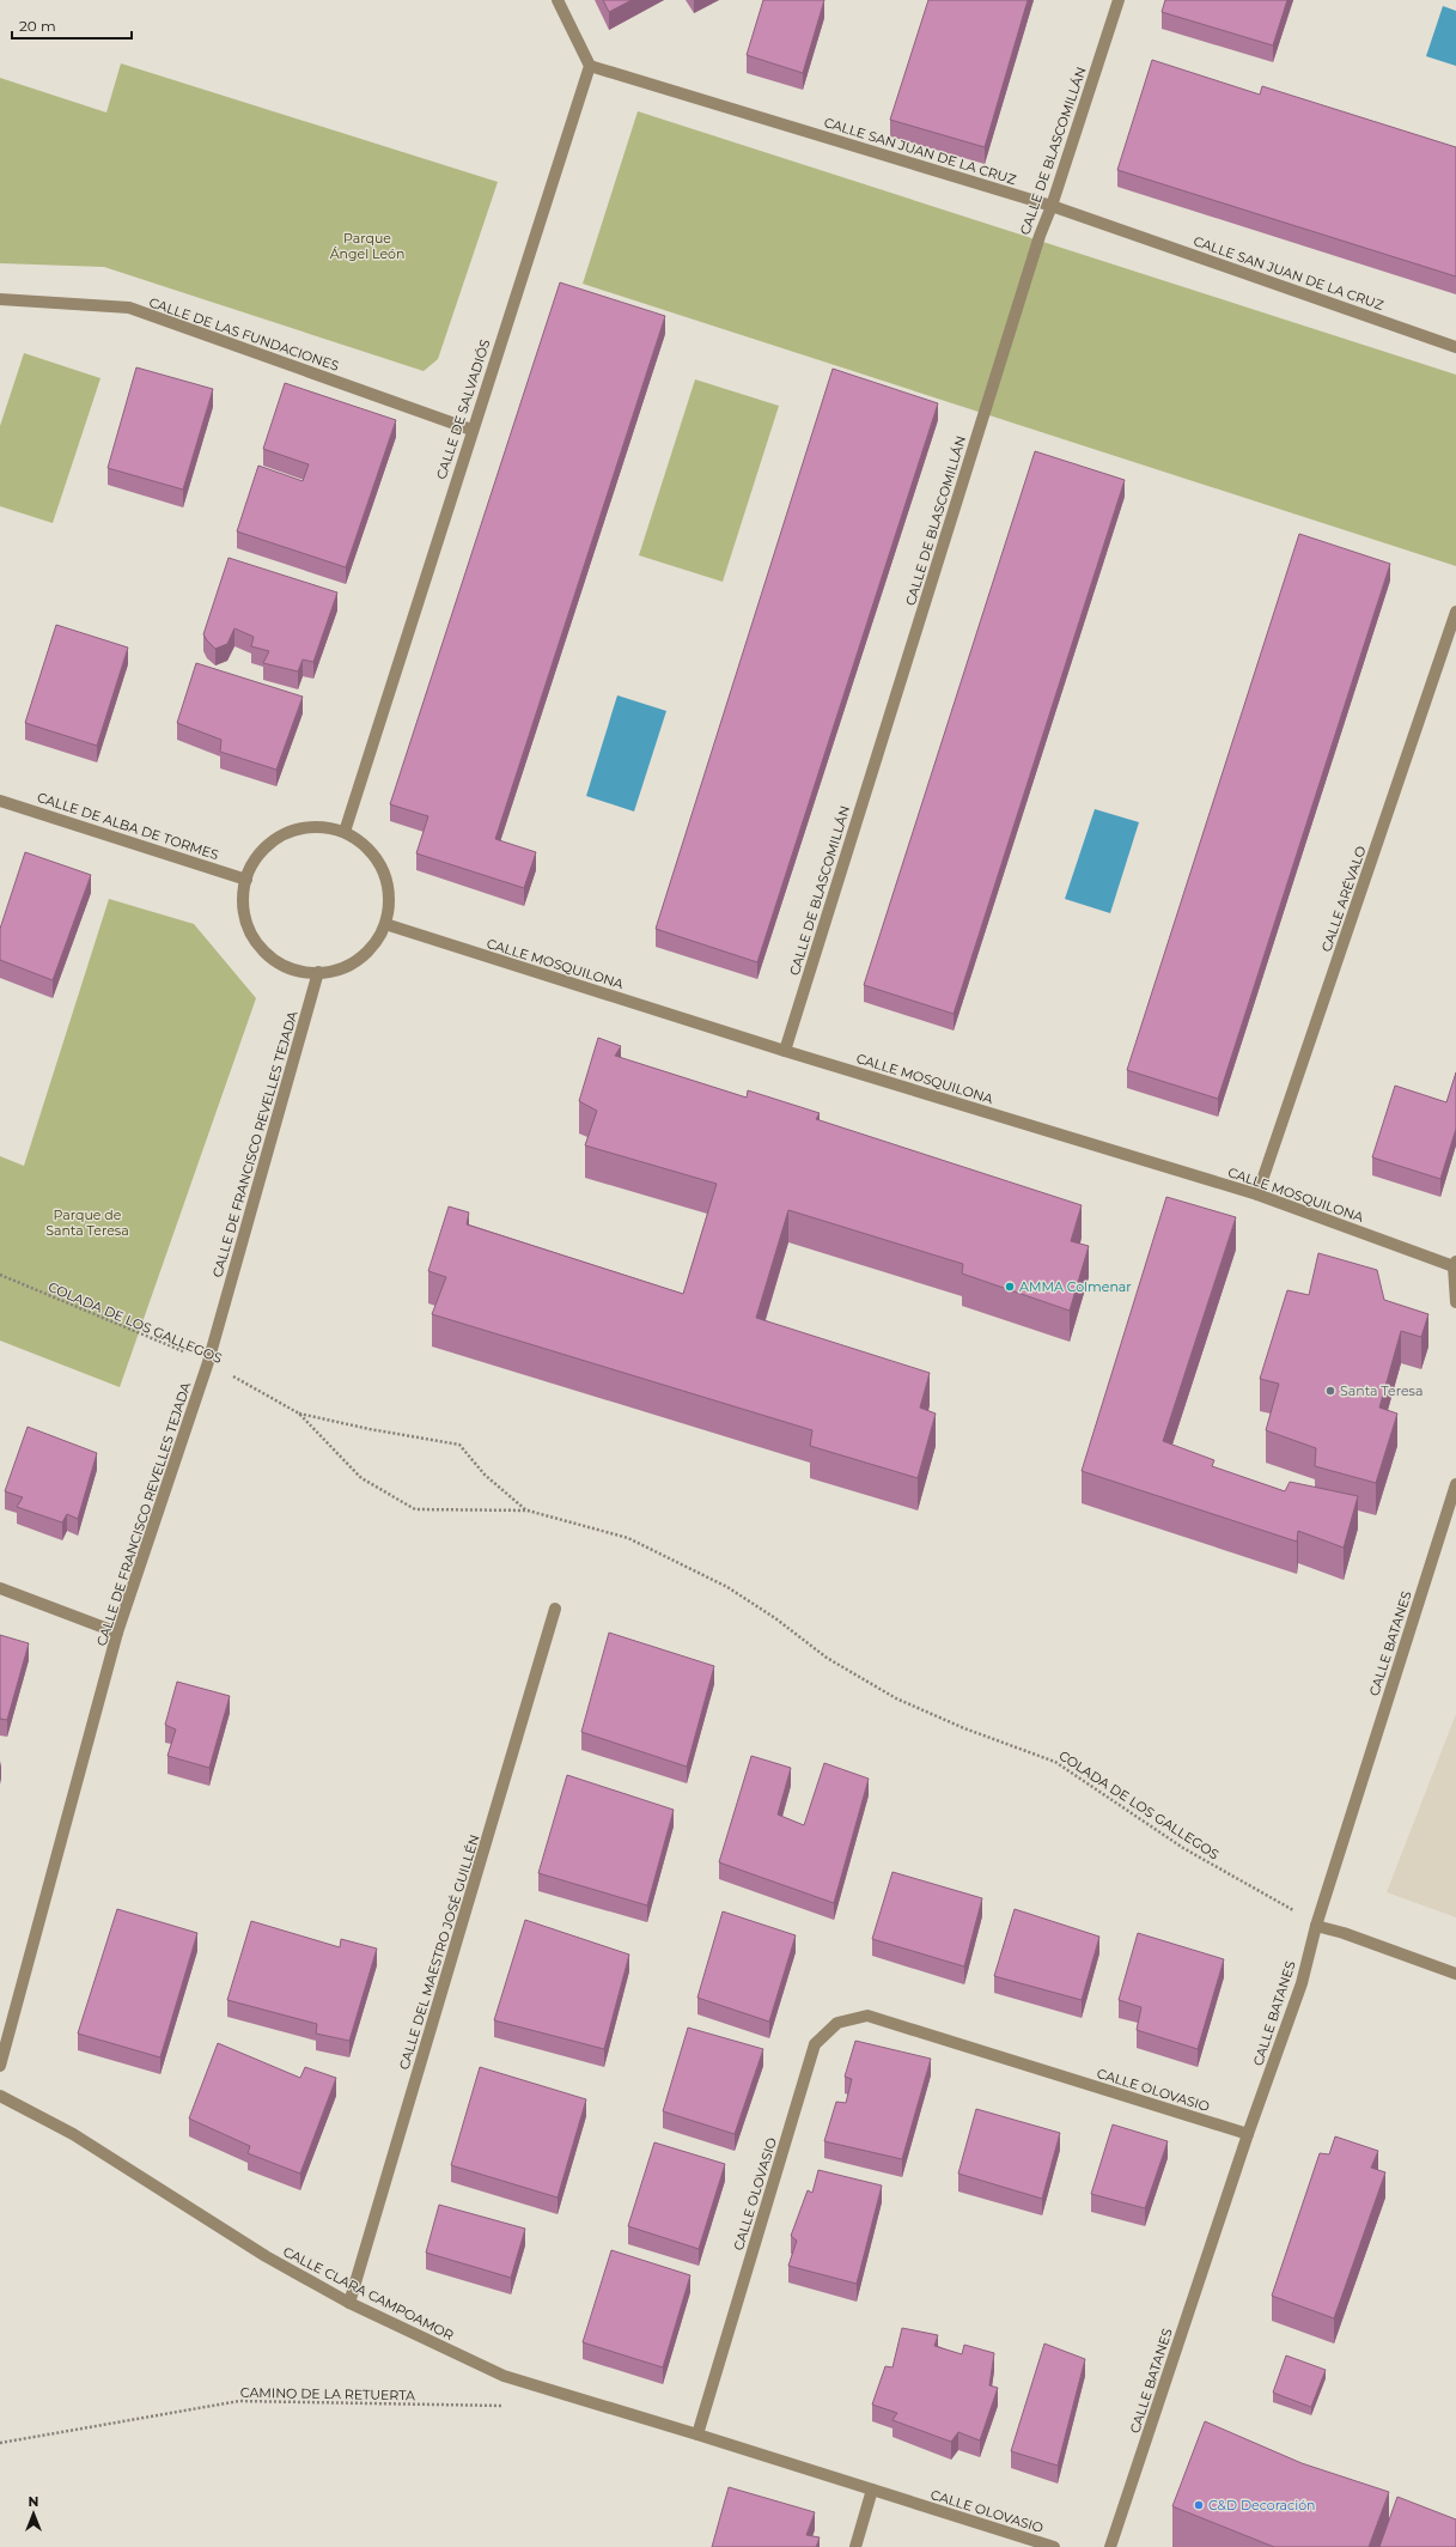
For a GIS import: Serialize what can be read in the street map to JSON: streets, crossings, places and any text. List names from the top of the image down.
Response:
{
  "streets": {
    "street": [
      "CALLE SAN JUAN DE LA CRUZ",
      "CALLE DE BLASCOMILLÁN",
      "CALLE DE LAS FUNDACIONES",
      "CALLE DE SALVADIÓS",
      "CALLE DE ALBA DE TORMES",
      "CALLE ARÉVALO",
      "CALLE MOSQUILONA",
      "CALLE DE FRANCISCO REVELLES TEJADA",
      "CALLE BATANES",
      "CALLE DEL MAESTRO JOSÉ GUILLÉN",
      "CALLE OLOVASIO",
      "CALLE CLARA CAMPOAMOR"
    ],
    "path": ["COLADA DE LOS GALLEGOS", "CAMINO DE LA RETUERTA"]
  },
  "crossings": [
    ["CALLE SAN JUAN DE LA CRUZ", "CALLE DE BLASCOMILLÁN"],
    ["CALLE SAN JUAN DE LA CRUZ", "CALLE DE SALVADIÓS"],
    ["CALLE DE BLASCOMILLÁN", "CALLE MOSQUILONA"],
    ["CALLE DE LAS FUNDACIONES", "CALLE DE SALVADIÓS"],
    ["CALLE DE SALVADIÓS", "CALLE DE ALBA DE TORMES"],
    ["CALLE DE SALVADIÓS", "CALLE MOSQUILONA"],
    ["CALLE DE SALVADIÓS", "CALLE DE FRANCISCO REVELLES TEJADA"],
    ["CALLE DE ALBA DE TORMES", "CALLE MOSQUILONA"],
    ["CALLE DE ALBA DE TORMES", "CALLE DE FRANCISCO REVELLES TEJADA"],
    ["CALLE ARÉVALO", "CALLE MOSQUILONA"],
    ["CALLE MOSQUILONA", "CALLE DE FRANCISCO REVELLES TEJADA"],
    ["CALLE DE FRANCISCO REVELLES TEJADA", "COLADA DE LOS GALLEGOS"],
    ["COLADA DE LOS GALLEGOS", "CALLE BATANES"],
    ["CALLE BATANES", "CALLE OLOVASIO"],
    ["CALLE DEL MAESTRO JOSÉ GUILLÉN", "CALLE CLARA CAMPOAMOR"],
    ["CALLE OLOVASIO", "CALLE CLARA CAMPOAMOR"]
  ],
  "parks": ["Parque Ángel León", "Parque de Santa Teresa"],
  "places": ["AMMA Colmenar", "Santa Teresa", "C&D Decoración"],
  "scale_bar": "20 m",
  "north": "top"
}
